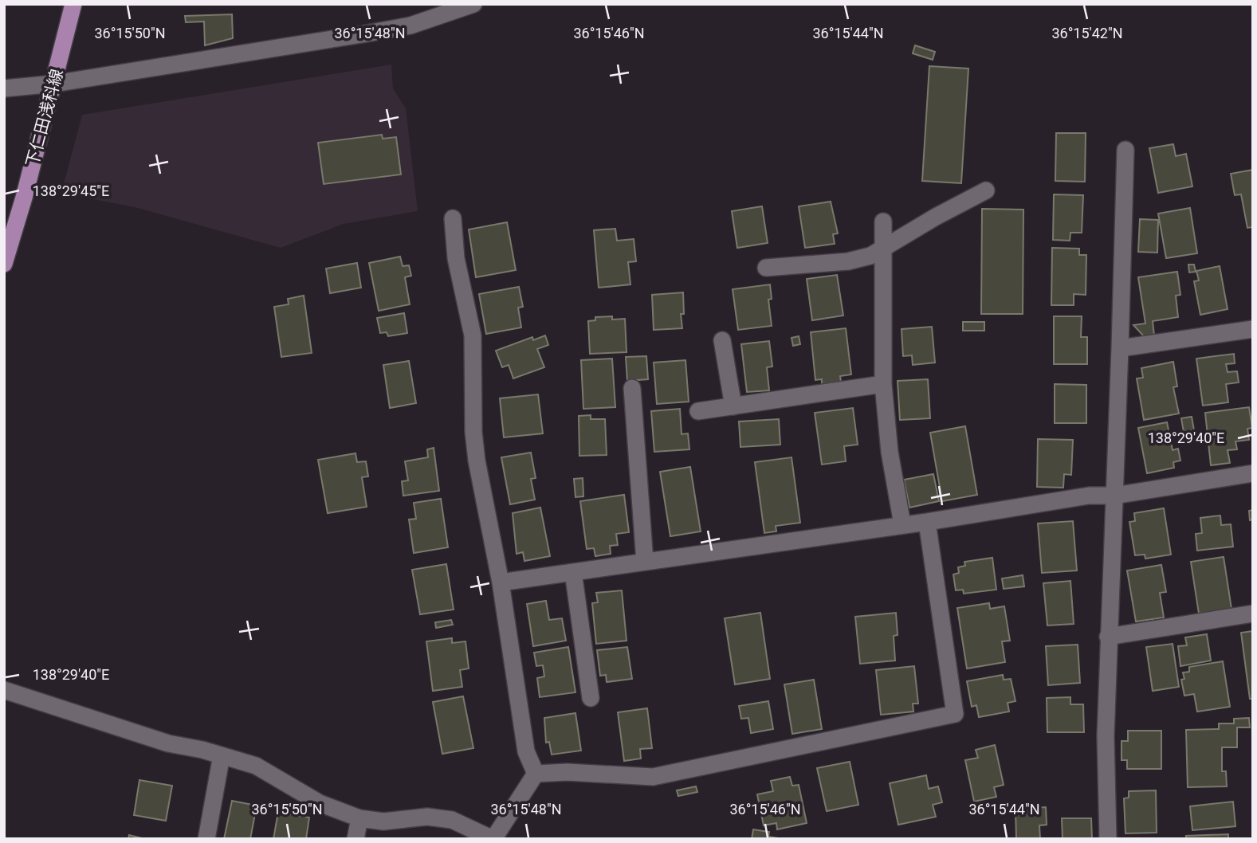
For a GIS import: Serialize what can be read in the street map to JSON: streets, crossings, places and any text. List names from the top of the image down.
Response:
{
  "streets": {
    "main road": ["下仁田浅科線"]
  },
  "coordinates": [
    "36°15'50\"N",
    "36°15'48\"N",
    "36°15'46\"N",
    "36°15'44\"N",
    "36°15'42\"N",
    "138°29'45\"E",
    "138°29'40\"E"
  ]
}
